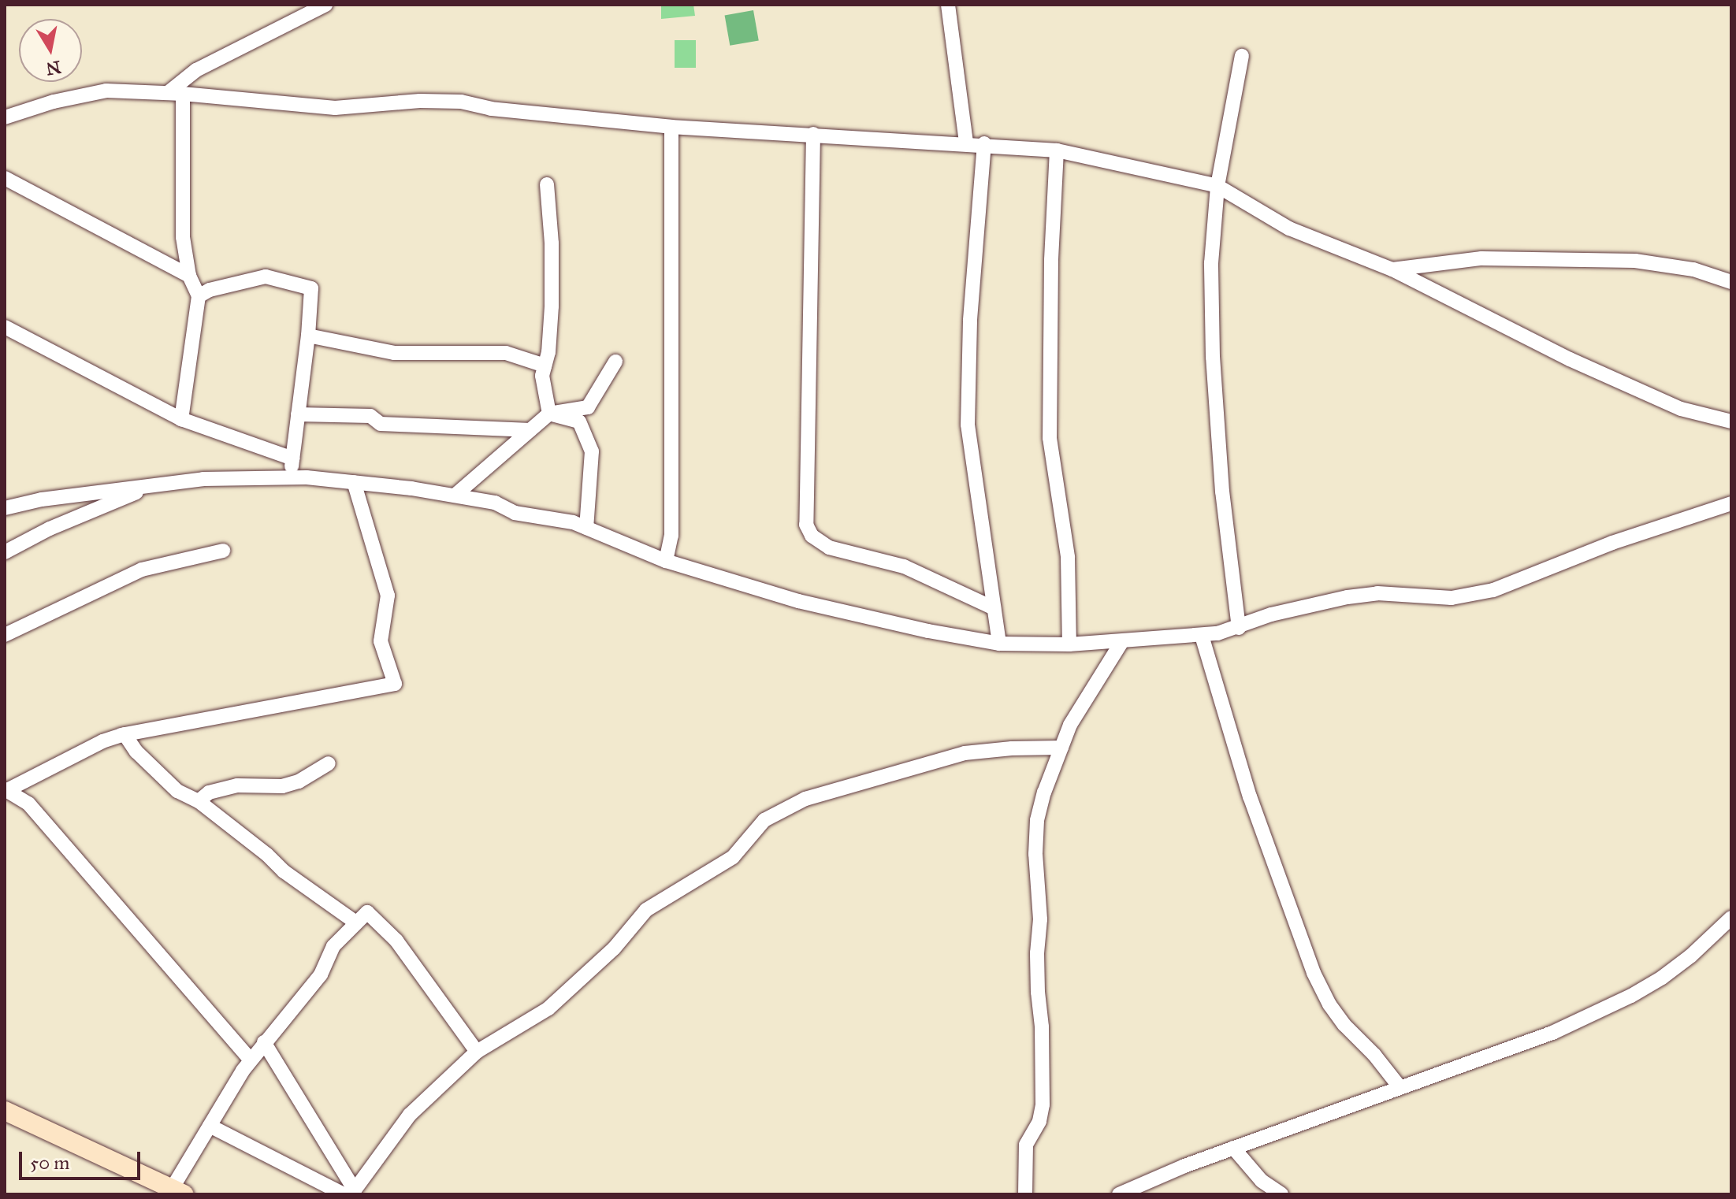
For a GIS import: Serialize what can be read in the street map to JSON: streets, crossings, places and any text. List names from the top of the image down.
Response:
{
  "scale_bar": "50 m",
  "north": "bottom"
}
